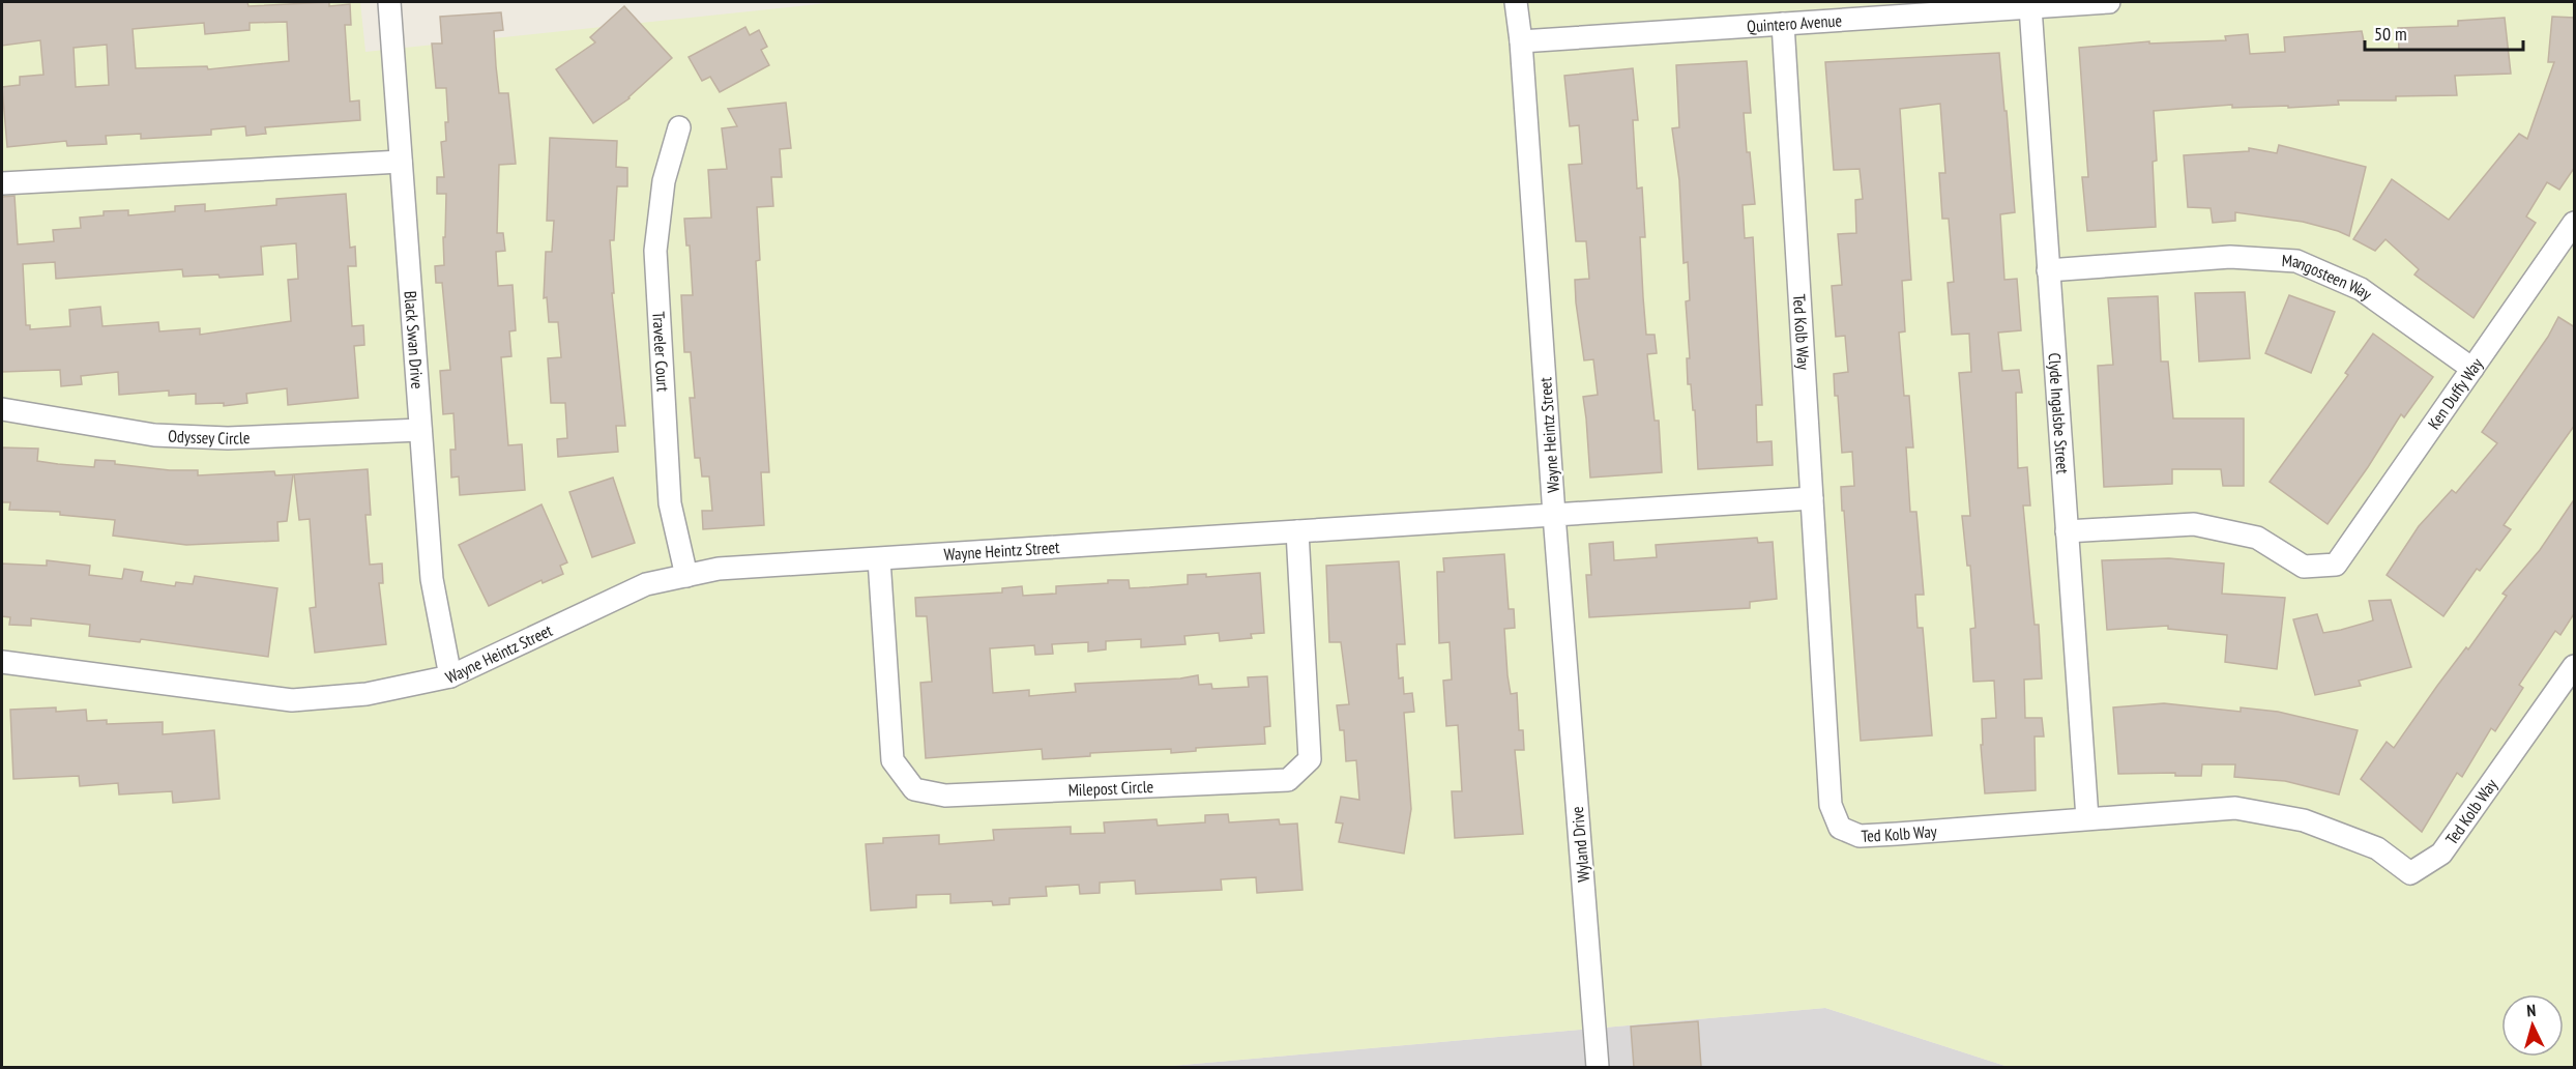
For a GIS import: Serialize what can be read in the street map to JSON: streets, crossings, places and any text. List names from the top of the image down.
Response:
{
  "streets": {
    "street": [
      "Quintero Avenue",
      "Mangosteen Way",
      "Ted Kolb Way",
      "Black Swan Drive",
      "Traveler Court",
      "Ken Duffy Way",
      "Clyde Ingalsbe Street",
      "Wayne Heintz Street",
      "Odyssey Circle",
      "Milepost Circle",
      "Wyland Drive"
    ]
  },
  "crossings": [
    ["Quintero Avenue", "Ted Kolb Way"],
    ["Quintero Avenue", "Clyde Ingalsbe Street"],
    ["Quintero Avenue", "Wayne Heintz Street"],
    ["Mangosteen Way", "Ken Duffy Way"],
    ["Mangosteen Way", "Clyde Ingalsbe Street"],
    ["Ted Kolb Way", "Clyde Ingalsbe Street"],
    ["Black Swan Drive", "Wayne Heintz Street"],
    ["Black Swan Drive", "Odyssey Circle"],
    ["Traveler Court", "Wayne Heintz Street"],
    ["Ken Duffy Way", "Clyde Ingalsbe Street"],
    ["Wayne Heintz Street", "Milepost Circle"],
    ["Wayne Heintz Street", "Wyland Drive"]
  ],
  "scale_bar": "50 m",
  "north": "top"
}
